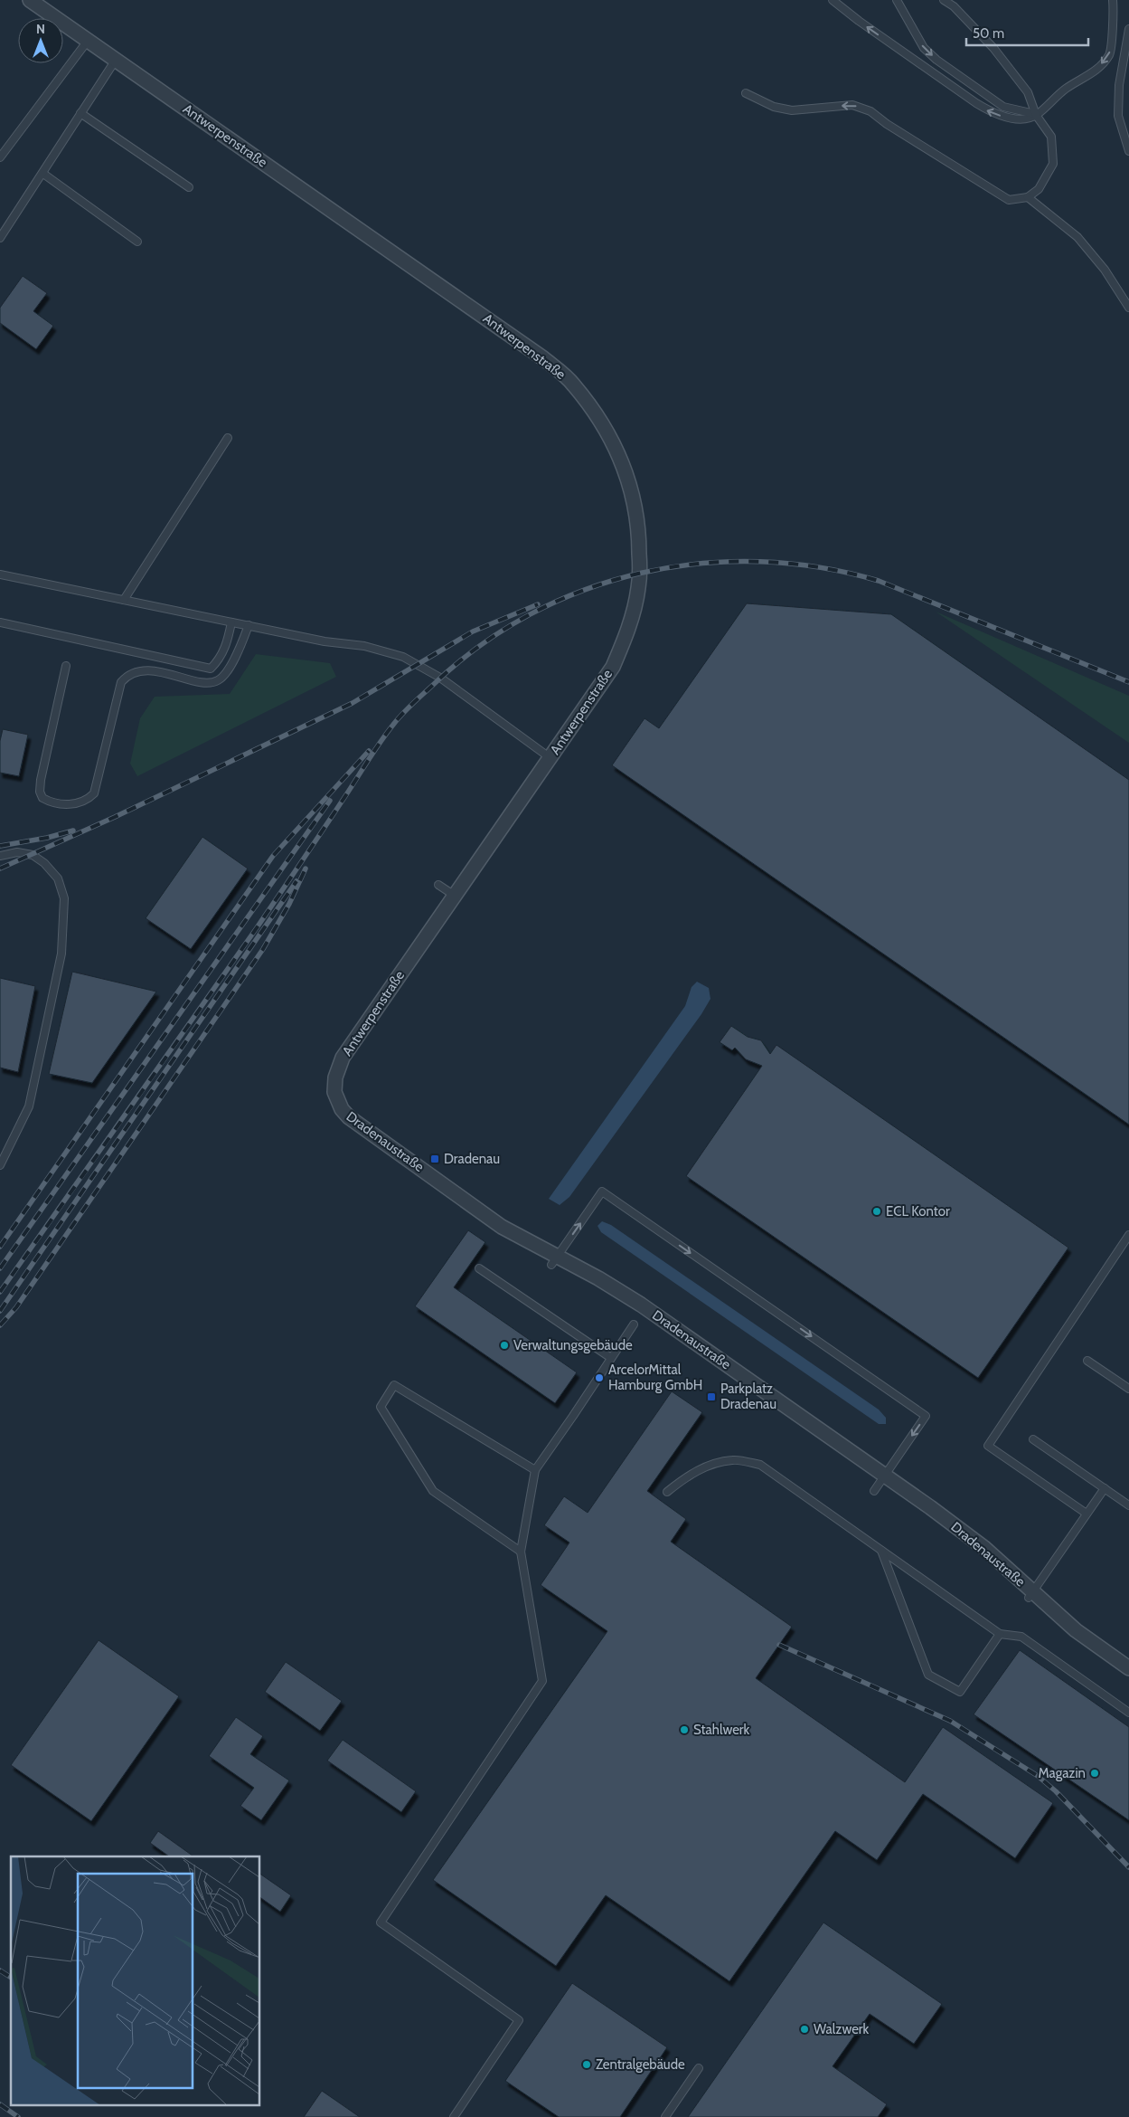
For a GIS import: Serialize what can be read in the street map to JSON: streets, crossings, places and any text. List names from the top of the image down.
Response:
{
  "streets": {
    "street": ["Antwerpenstraße", "Dradenaustraße"]
  },
  "crossings": [
    ["Antwerpenstraße", "Dradenaustraße"]
  ],
  "places": {
    "transit": ["Dradenau", "Parkplatz Dradenau"],
    "other": [
      "ECL Kontor",
      "Verwaltungsgebäude",
      "ArcelorMittal Hamburg GmbH",
      "Stahlwerk",
      "Magazin",
      "Walzwerk",
      "Zentralgebäude"
    ]
  },
  "scale_bar": "50 m",
  "north": "top"
}
